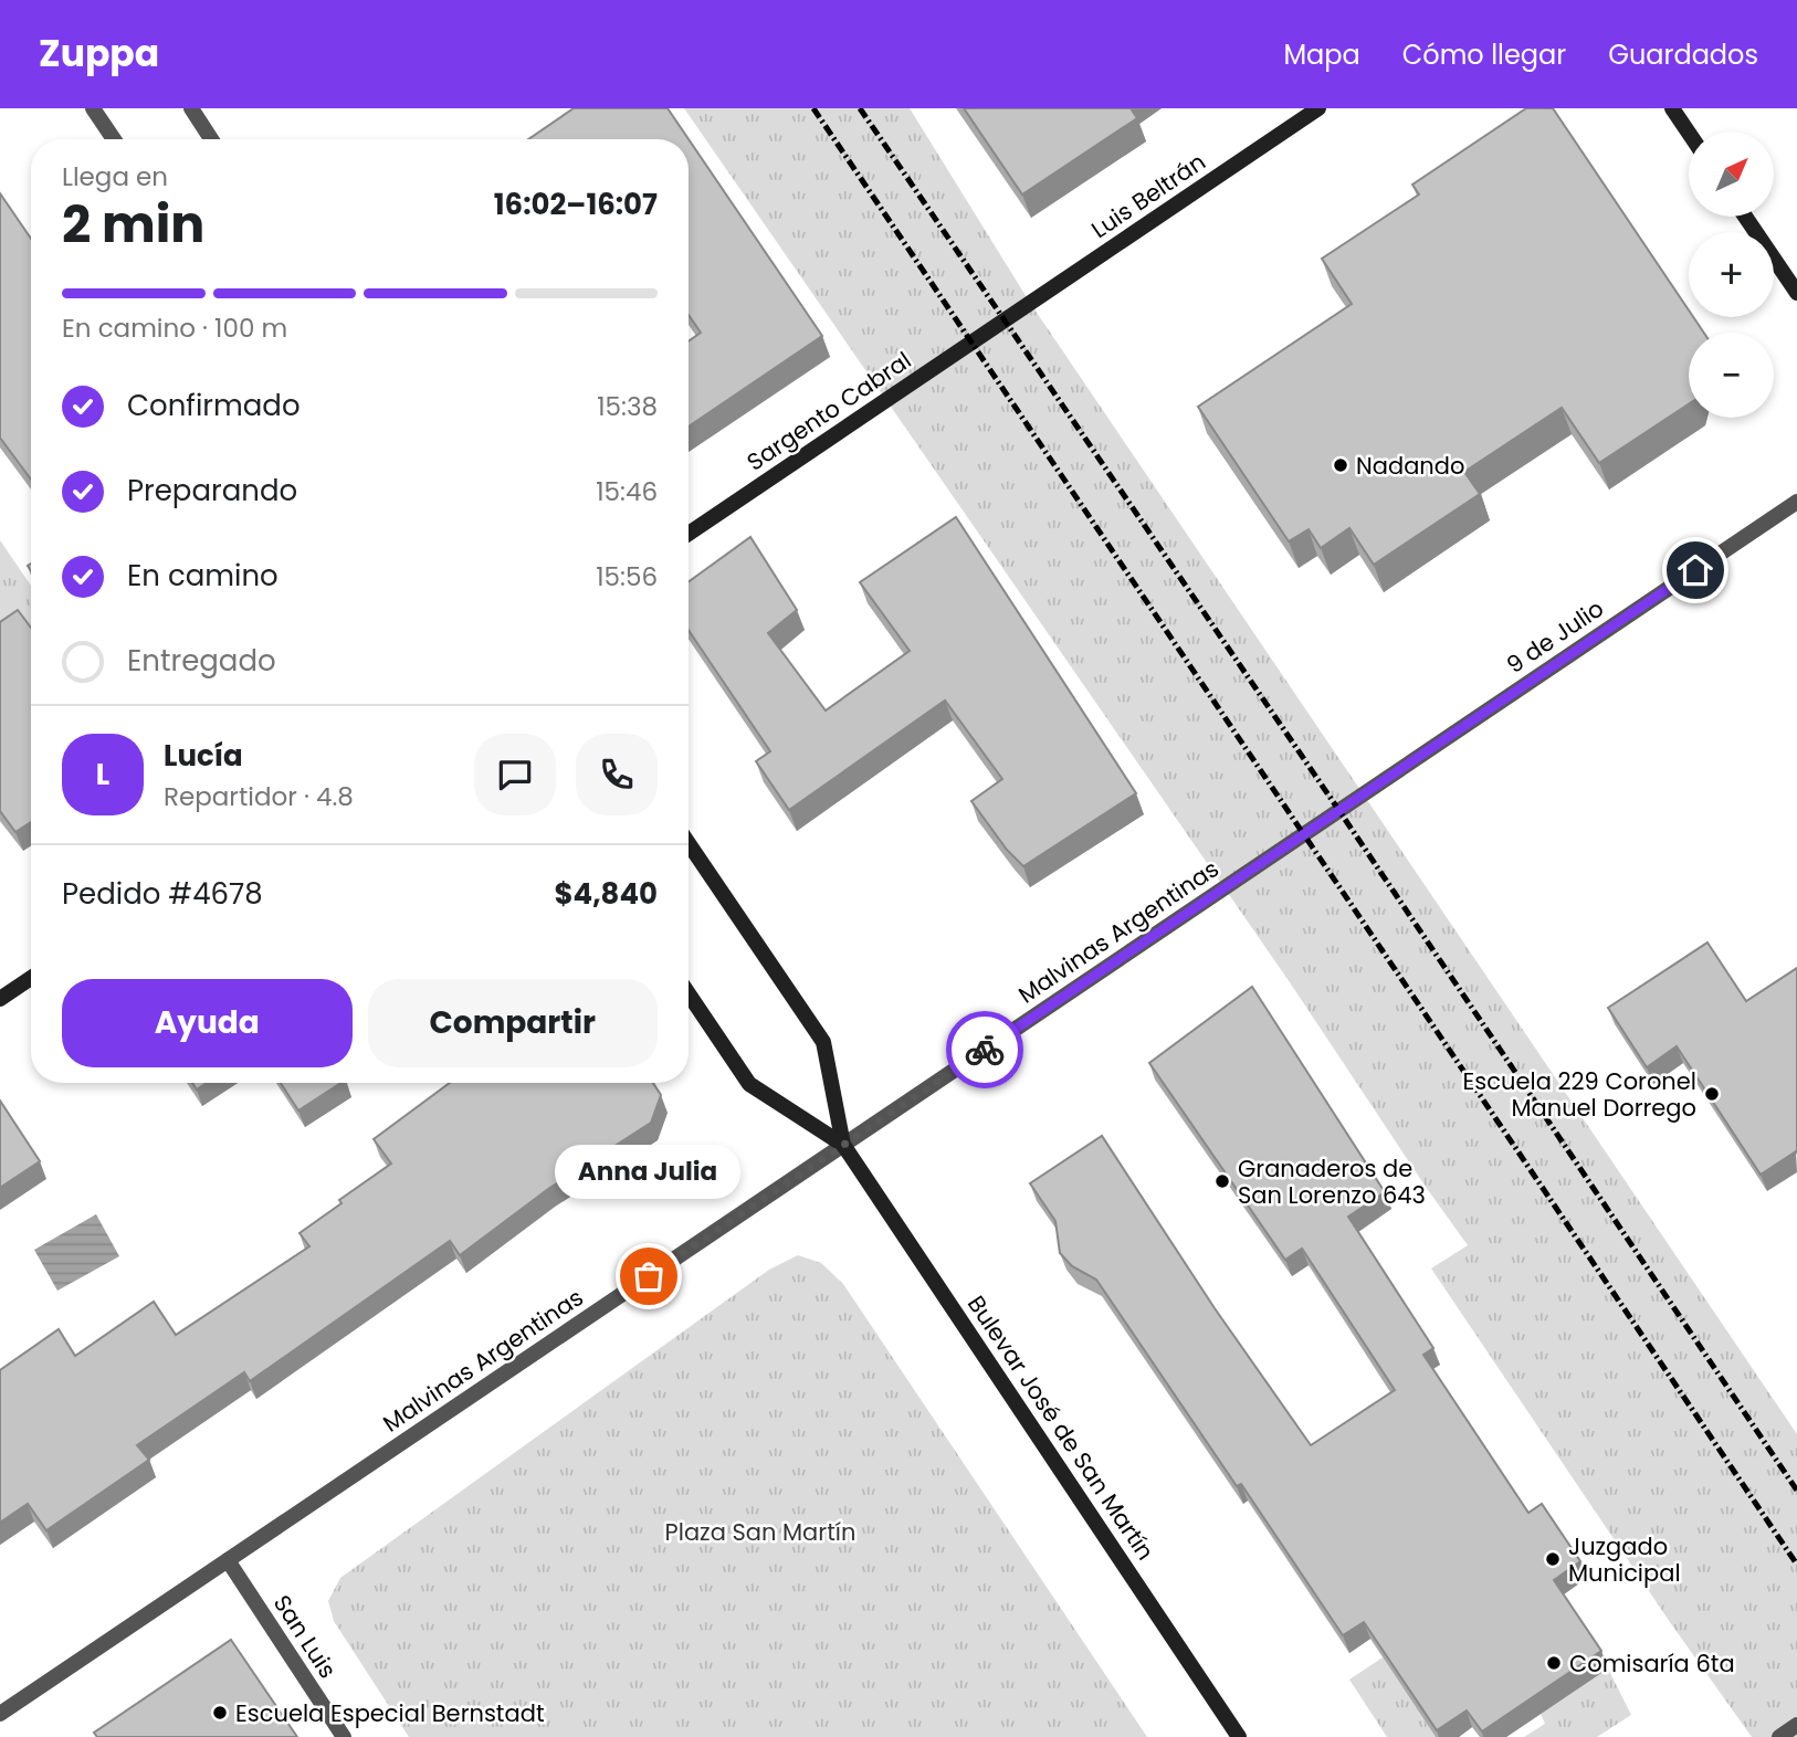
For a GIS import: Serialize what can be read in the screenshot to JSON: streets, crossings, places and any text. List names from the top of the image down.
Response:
{
  "streets": {
    "main road": ["Luis Beltrán", "Sargento Cabral", "Bulevar José de San Martín"],
    "street": ["9 de Julio", "Malvinas Argentinas", "San Luis"]
  },
  "crossings": [
    ["Luis Beltrán", "Sargento Cabral"],
    ["9 de Julio", "Malvinas Argentinas"],
    ["Malvinas Argentinas", "Bulevar José de San Martín"],
    ["Malvinas Argentinas", "San Luis"]
  ],
  "parks": ["Plaza San Martín"],
  "places": [
    "Nadando",
    "Escuela 229 Coronel Manuel Dorrego",
    "Granaderos de San Lorenzo 643",
    "Anna Julia",
    "Juzgado Municipal",
    "Comisaría 6ta",
    "Escuela Especial Bernstadt"
  ],
  "north": "top right",
  "page": {
    "header": "Zuppa",
    "nav": ["Mapa", "Cómo llegar", "Guardados"],
    "map_buttons": ["+", "−"],
    "heading": ["2 min", "Llega en", "16:02–16:07"],
    "panel": [
      "Lucía",
      "Repartidor · 4.8",
      "Pedido #4678",
      "$4,840"
    ],
    "bar": "En camino · 100 m",
    "list": [
      ["Confirmado", "15:38"],
      ["Preparando", "15:46"],
      ["En camino", "15:56"],
      "Entregado"
    ],
    "round": "L",
    "buttons": ["Ayuda", "Compartir"],
    "bubble": "Anna Julia"
  }
}
